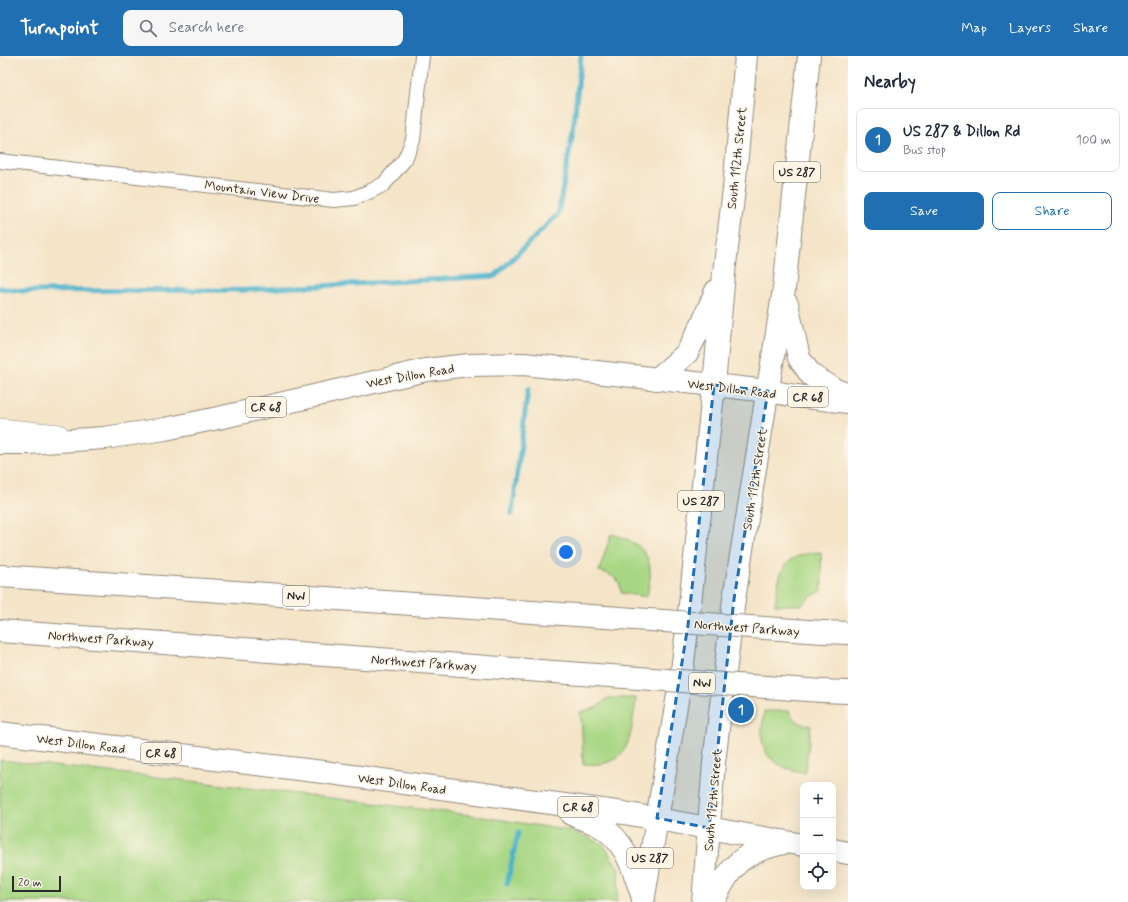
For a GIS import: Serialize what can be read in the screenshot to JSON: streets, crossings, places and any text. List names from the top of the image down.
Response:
{
  "streets": {
    "main road": [
      "South 112th Street",
      "US 287",
      "West Dillon Road",
      "CR 68",
      "NW",
      "Northwest Parkway"
    ],
    "street": ["Mountain View Drive"]
  },
  "crossings": [
    ["South 112th Street", "West Dillon Road"]
  ],
  "scale_bar": "20 m",
  "page": {
    "header": "Turnpoint",
    "search": "Search here",
    "nav": ["Map", "Layers", "Share"],
    "heading": "Nearby",
    "list": [
      {
        "mark": "1",
        "name": "US 287 & Dillon Rd",
        "note": "Bus stop",
        "value": "100 m"
      }
    ],
    "buttons": ["Save", "Share"],
    "pins": "1",
    "map_buttons": ["+", "−"],
    "scale": "20 m"
  }
}
